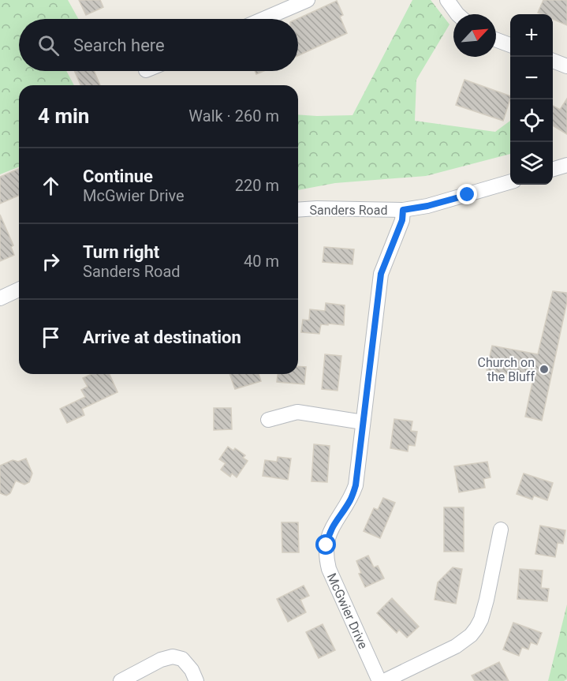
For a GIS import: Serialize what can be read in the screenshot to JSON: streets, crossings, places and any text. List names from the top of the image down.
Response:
{
  "streets": {
    "street": ["Sanders Road", "McGwier Drive"]
  },
  "crossings": [
    ["Sanders Road", "McGwier Drive"]
  ],
  "places": ["Church on the Bluff"],
  "north": "top right",
  "page": {
    "map_buttons": ["+", "−"],
    "search": "Search here",
    "heading": ["4 min", "Walk · 260 m"],
    "list": [
      ["Continue", "McGwier Drive", "220 m"],
      ["Turn right", "Sanders Road", "40 m"],
      "Arrive at destination"
    ]
  }
}
